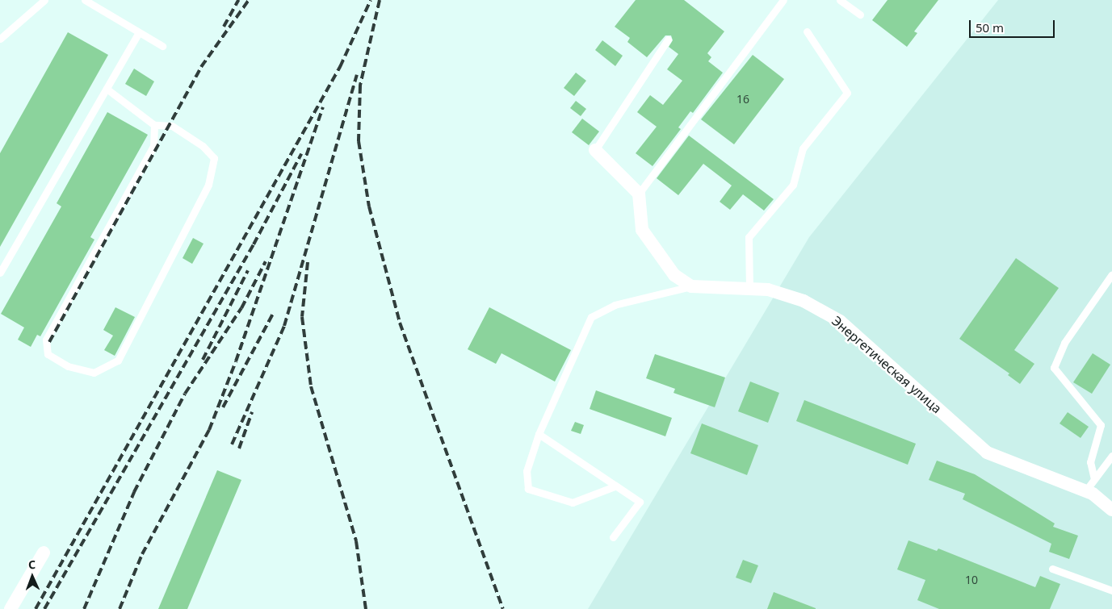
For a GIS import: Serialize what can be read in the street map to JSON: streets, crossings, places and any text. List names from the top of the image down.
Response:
{
  "streets": {
    "street": ["Энергетическая улица"]
  },
  "house_numbers": ["16", "10"],
  "scale_bar": "50 m",
  "north": "top"
}
